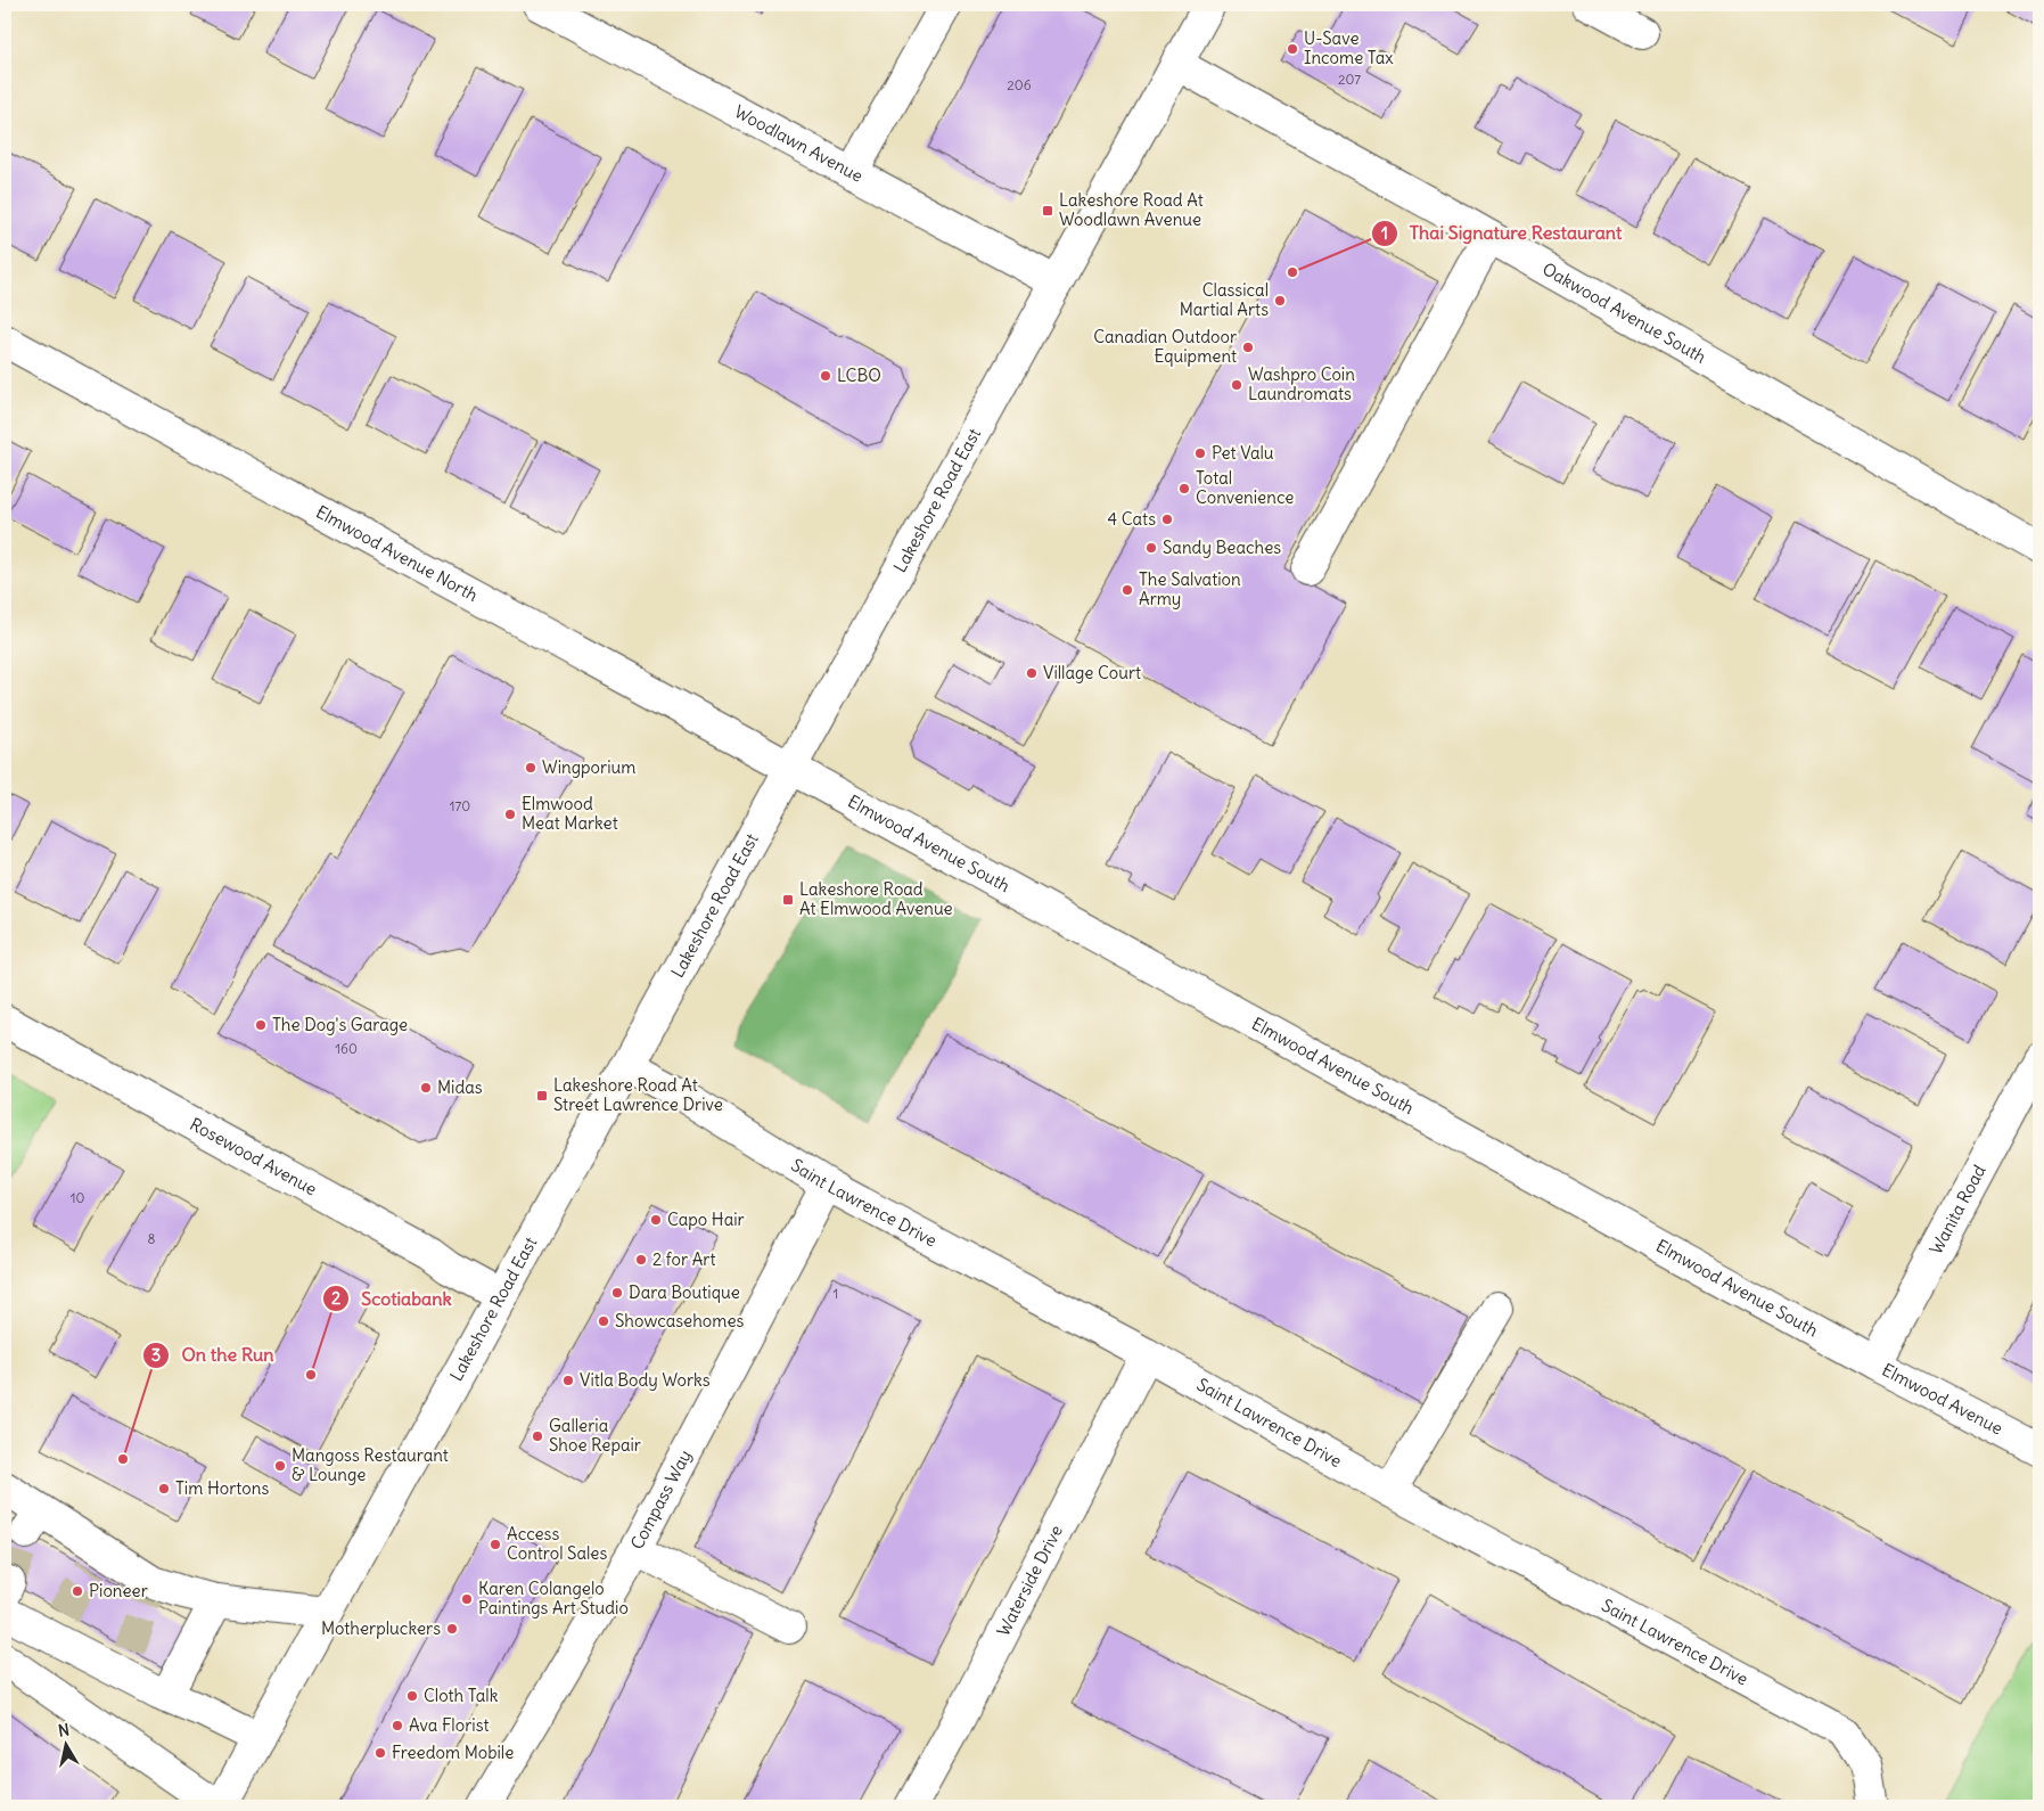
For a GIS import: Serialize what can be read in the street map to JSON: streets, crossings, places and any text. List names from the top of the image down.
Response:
{
  "streets": {
    "street": [
      "Woodlawn Avenue",
      "Oakwood Avenue South",
      "Lakeshore Road East",
      "Elmwood Avenue North",
      "Elmwood Avenue South",
      "Rosewood Avenue",
      "Saint Lawrence Drive",
      "Wanita Road",
      "Elmwood Avenue",
      "Compass Way",
      "Waterside Drive"
    ]
  },
  "crossings": [
    ["Woodlawn Avenue", "Lakeshore Road East"],
    ["Oakwood Avenue South", "Lakeshore Road East"],
    ["Lakeshore Road East", "Elmwood Avenue North"],
    ["Lakeshore Road East", "Elmwood Avenue South"],
    ["Lakeshore Road East", "Rosewood Avenue"],
    ["Lakeshore Road East", "Saint Lawrence Drive"],
    ["Elmwood Avenue North", "Elmwood Avenue South"],
    ["Elmwood Avenue South", "Wanita Road"],
    ["Elmwood Avenue South", "Elmwood Avenue"],
    ["Saint Lawrence Drive", "Compass Way"],
    ["Saint Lawrence Drive", "Waterside Drive"],
    ["Wanita Road", "Elmwood Avenue"]
  ],
  "places": {
    "other": [
      "U-Save Income Tax",
      "Thai Signature Restaurant",
      "Classical Martial Arts",
      "Canadian Outdoor Equipment",
      "LCBO",
      "Washpro Coin Laundromats",
      "Pet Valu",
      "Total Convenience",
      "4 Cats",
      "Sandy Beaches",
      "The Salvation Army",
      "Village Court",
      "Wingporium",
      "Elmwood Meat Market",
      "The Dog's Garage",
      "Midas",
      "Capo Hair",
      "2 for Art",
      "Dara Boutique",
      "Showcasehomes",
      "Scotiabank",
      "Vitla Body Works",
      "Galleria Shoe Repair",
      "On the Run",
      "Mangoss Restaurant & Lounge",
      "Tim Hortons",
      "Access Control Sales",
      "Pioneer",
      "Karen Colangelo Paintings Art Studio",
      "Motherpluckers",
      "Cloth Talk",
      "Ava Florist",
      "Freedom Mobile"
    ],
    "transit": ["Lakeshore Road At Woodlawn Avenue", "Lakeshore Road At Elmwood Avenue", "Lakeshore Road At Street Lawrence Drive"]
  },
  "house_numbers": [
    "207",
    "206",
    "170",
    "160",
    "10",
    "8",
    "1"
  ],
  "north": "top"
}
